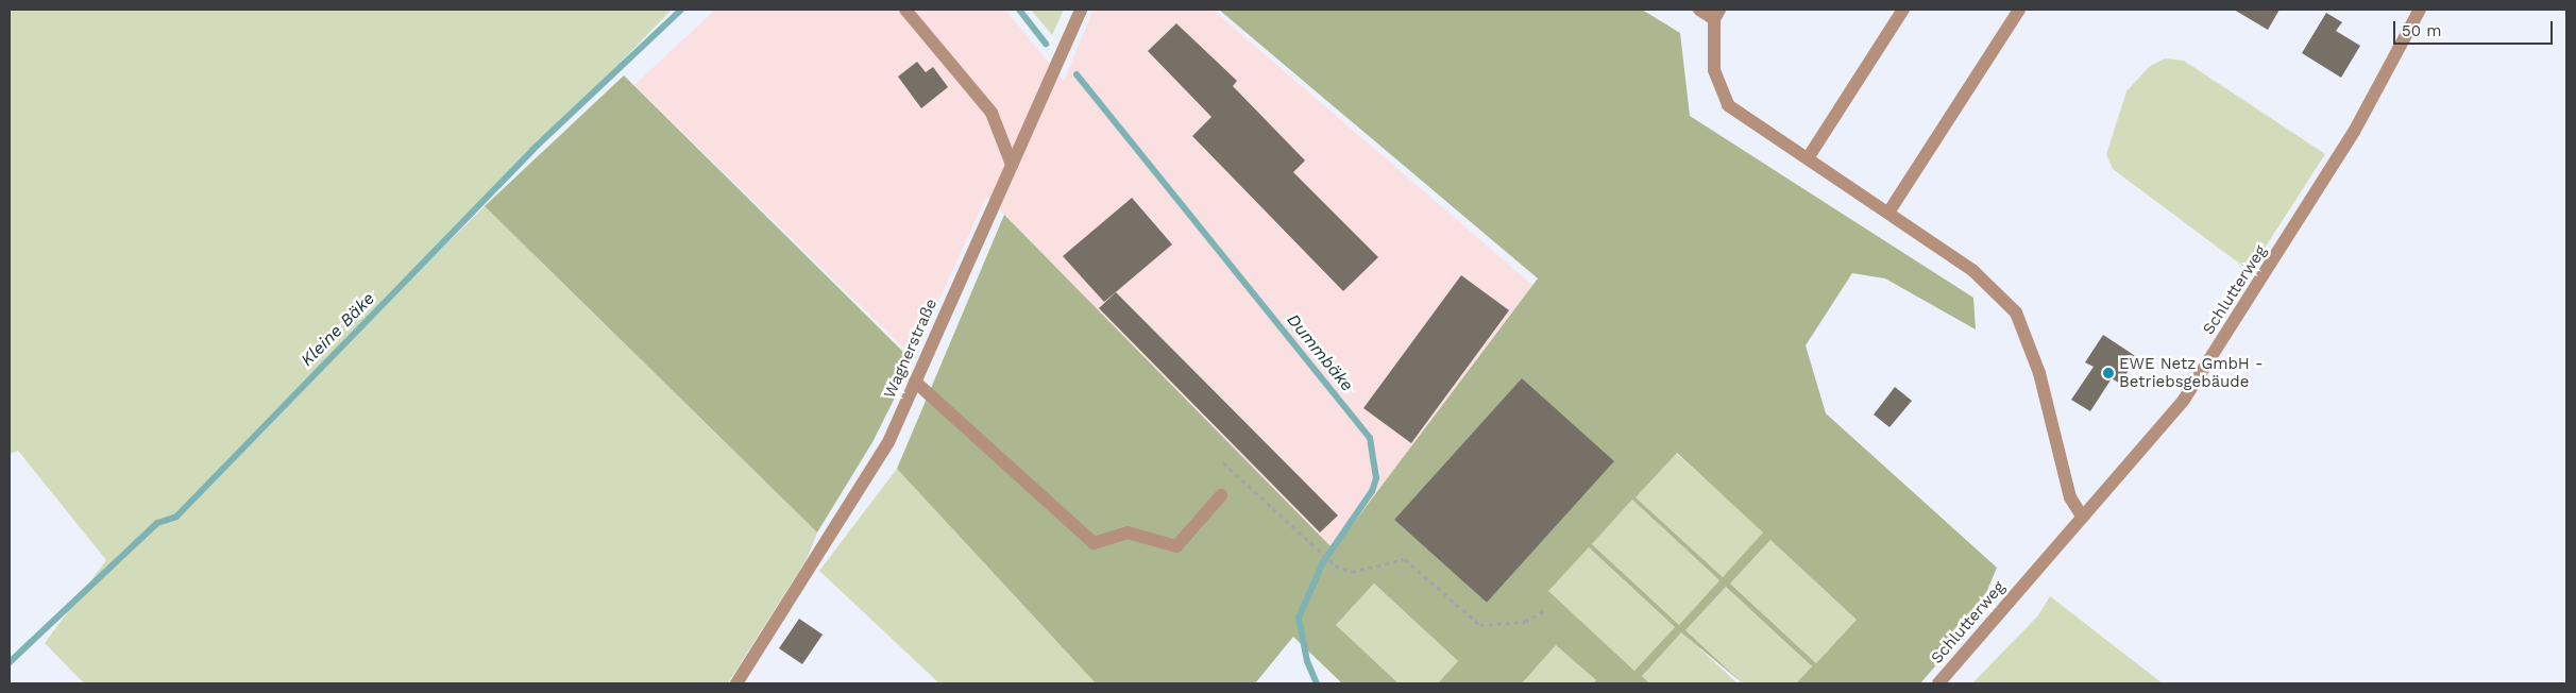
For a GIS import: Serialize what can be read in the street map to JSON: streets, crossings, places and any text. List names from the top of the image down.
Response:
{
  "streets": {
    "street": ["Schlutterweg", "Wagnerstraße"]
  },
  "water": ["Kleine Bäke", "Dummbäke"],
  "places": ["EWE Netz GmbH - Betriebsgebäude"],
  "scale_bar": "50 m"
}
